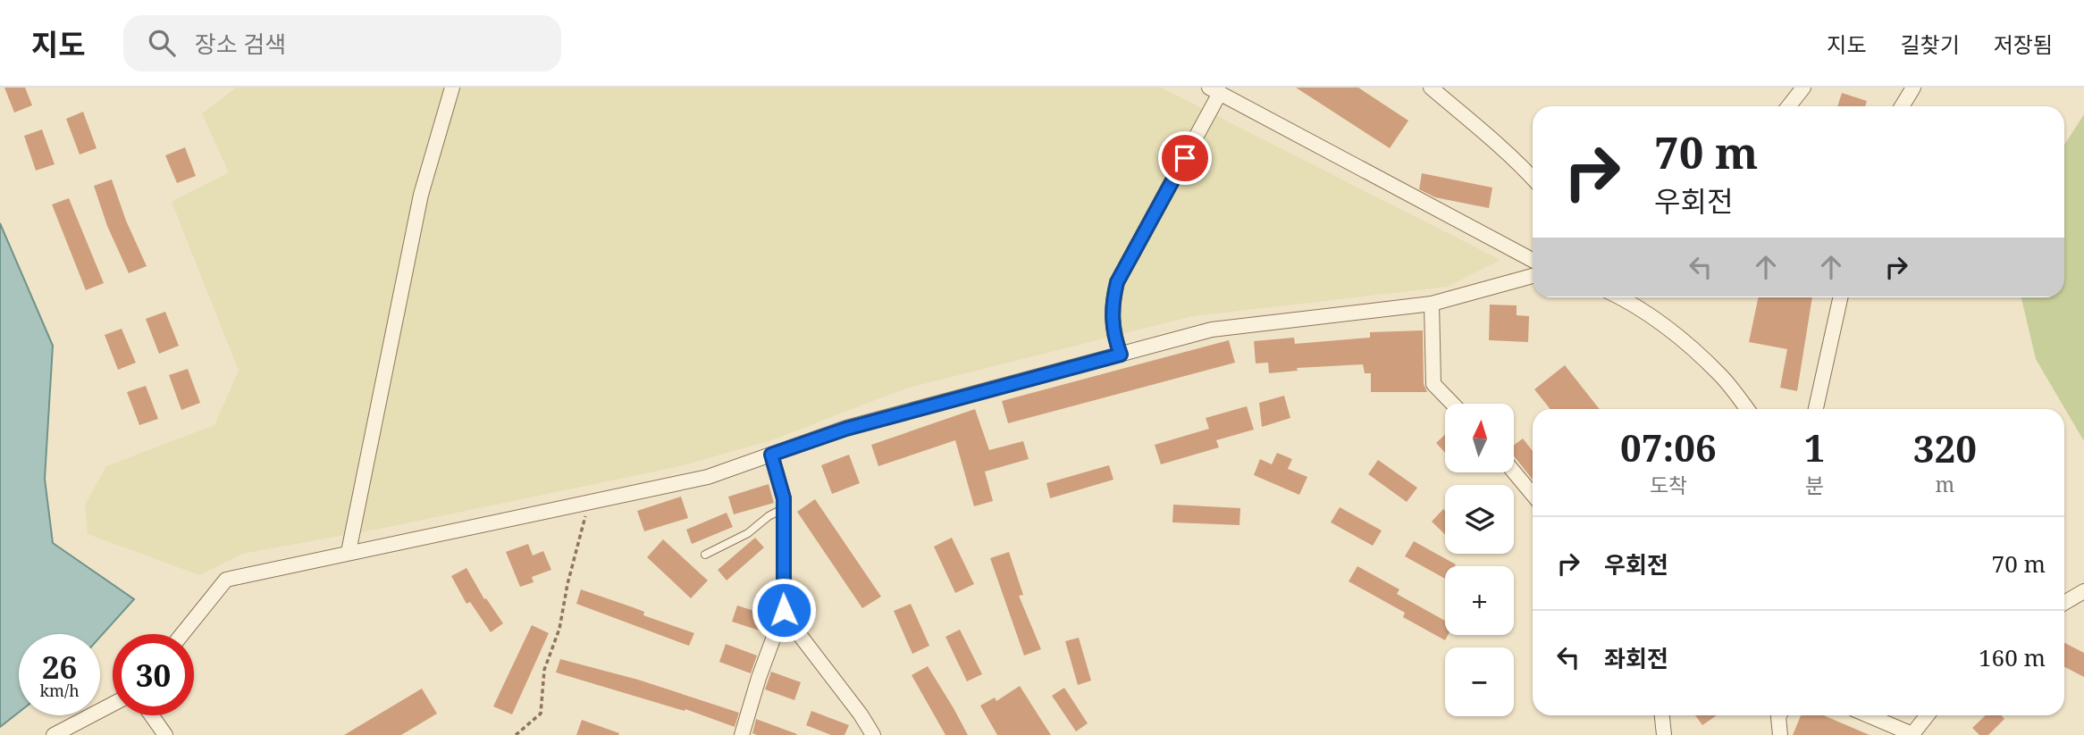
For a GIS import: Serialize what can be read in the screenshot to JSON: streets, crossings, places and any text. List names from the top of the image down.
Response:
{
  "north": "top",
  "page": {
    "header": "지도",
    "search": "장소 검색",
    "nav": ["지도", "길찾기", "저장됨"],
    "turn": ["70 m", "우회전"],
    "map_buttons": ["+", "−"],
    "eta": [
      "07:06",
      "도착",
      "1",
      "분",
      "320",
      "m"
    ],
    "list": [
      {
        "name": "우회전",
        "value": "70 m"
      },
      {
        "name": "좌회전",
        "value": "160 m"
      }
    ],
    "speed": "26 km/h",
    "limit": "30"
  }
}
